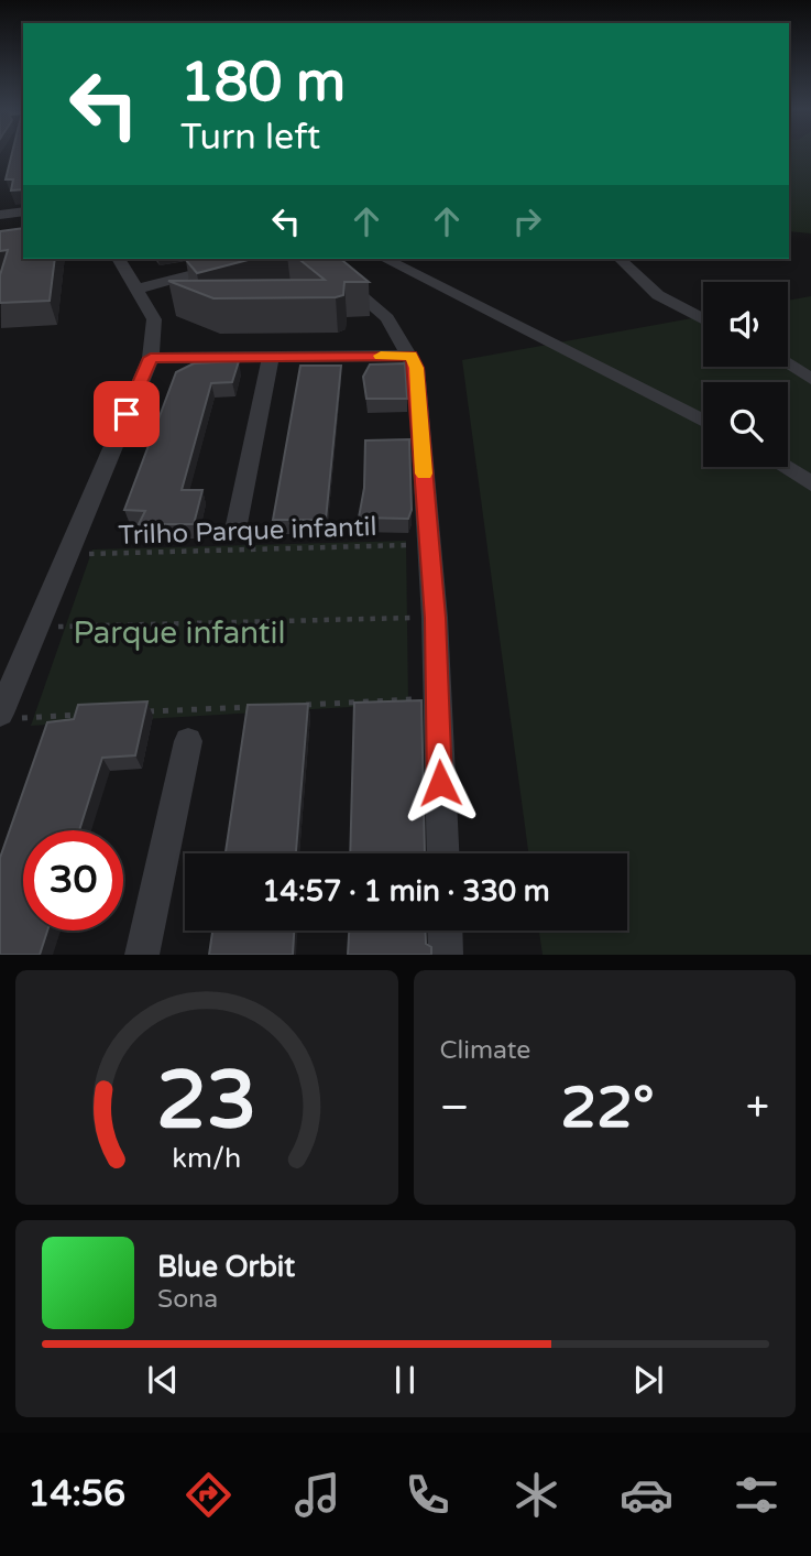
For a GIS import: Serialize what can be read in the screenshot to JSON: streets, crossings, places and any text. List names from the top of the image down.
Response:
{
  "streets": {
    "path": ["Trilho Parque infantil"]
  },
  "parks": ["Parque infantil"],
  "page": {
    "turn": ["180 m", "Turn left"],
    "limit": "30",
    "trip": "14:57 · 1 min · 330 m",
    "tile": "Climate",
    "heat": ["−", "22°", "+"],
    "song": ["Blue Orbit", "Sona"],
    "tabs": "14:56",
    "gauge": ["23", "km/h"]
  }
}
